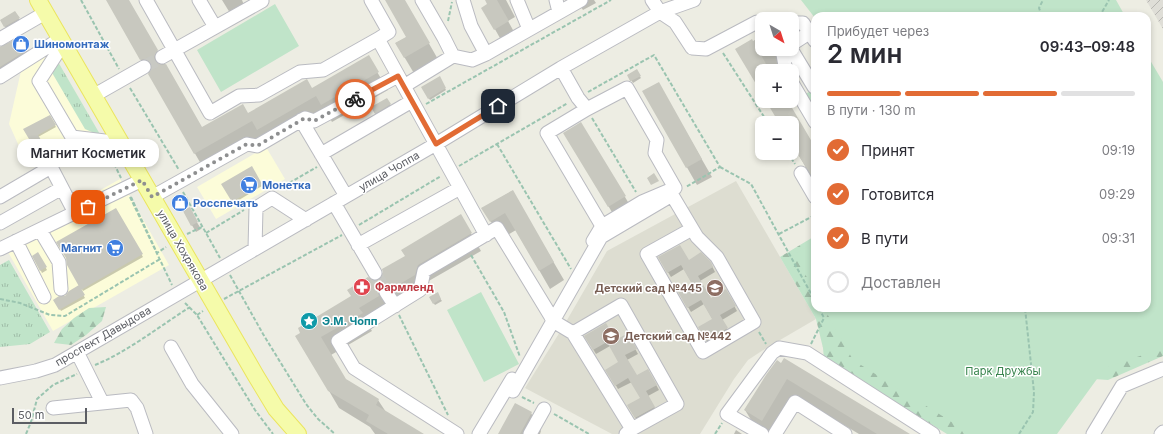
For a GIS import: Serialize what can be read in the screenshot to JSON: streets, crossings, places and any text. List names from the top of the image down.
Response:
{
  "streets": {
    "main road": ["улица Хохрякова"],
    "street": ["улица Чоппа", "проспект Давыдова"]
  },
  "crossings": [
    ["улица Чоппа", "улица Хохрякова"],
    ["улица Чоппа", "проспект Давыдова"],
    ["улица Хохрякова", "проспект Давыдова"]
  ],
  "parks": ["Парк Дружбы"],
  "places": {
    "shop": ["Шиномонтаж", "Росспечать"],
    "supermarket": ["Монетка", "Магнит"],
    "other": ["Магнит Косметик"],
    "pharmacy": ["Фармленд"],
    "school or university": ["Детский сад №445", "Детский сад №442"],
    "place": ["Э.М. Чопп"]
  },
  "scale_bar": "50 m",
  "north": "bottom right",
  "page": {
    "map_buttons": ["+", "−"],
    "heading": ["2 мин", "Прибудет через", "09:43–09:48"],
    "bar": "В пути · 130 m",
    "list": [
      ["Принят", "09:19"],
      ["Готовится", "09:29"],
      ["В пути", "09:31"],
      "Доставлен"
    ],
    "bubble": "Магнит Косметик",
    "scale": "50 m"
  }
}
